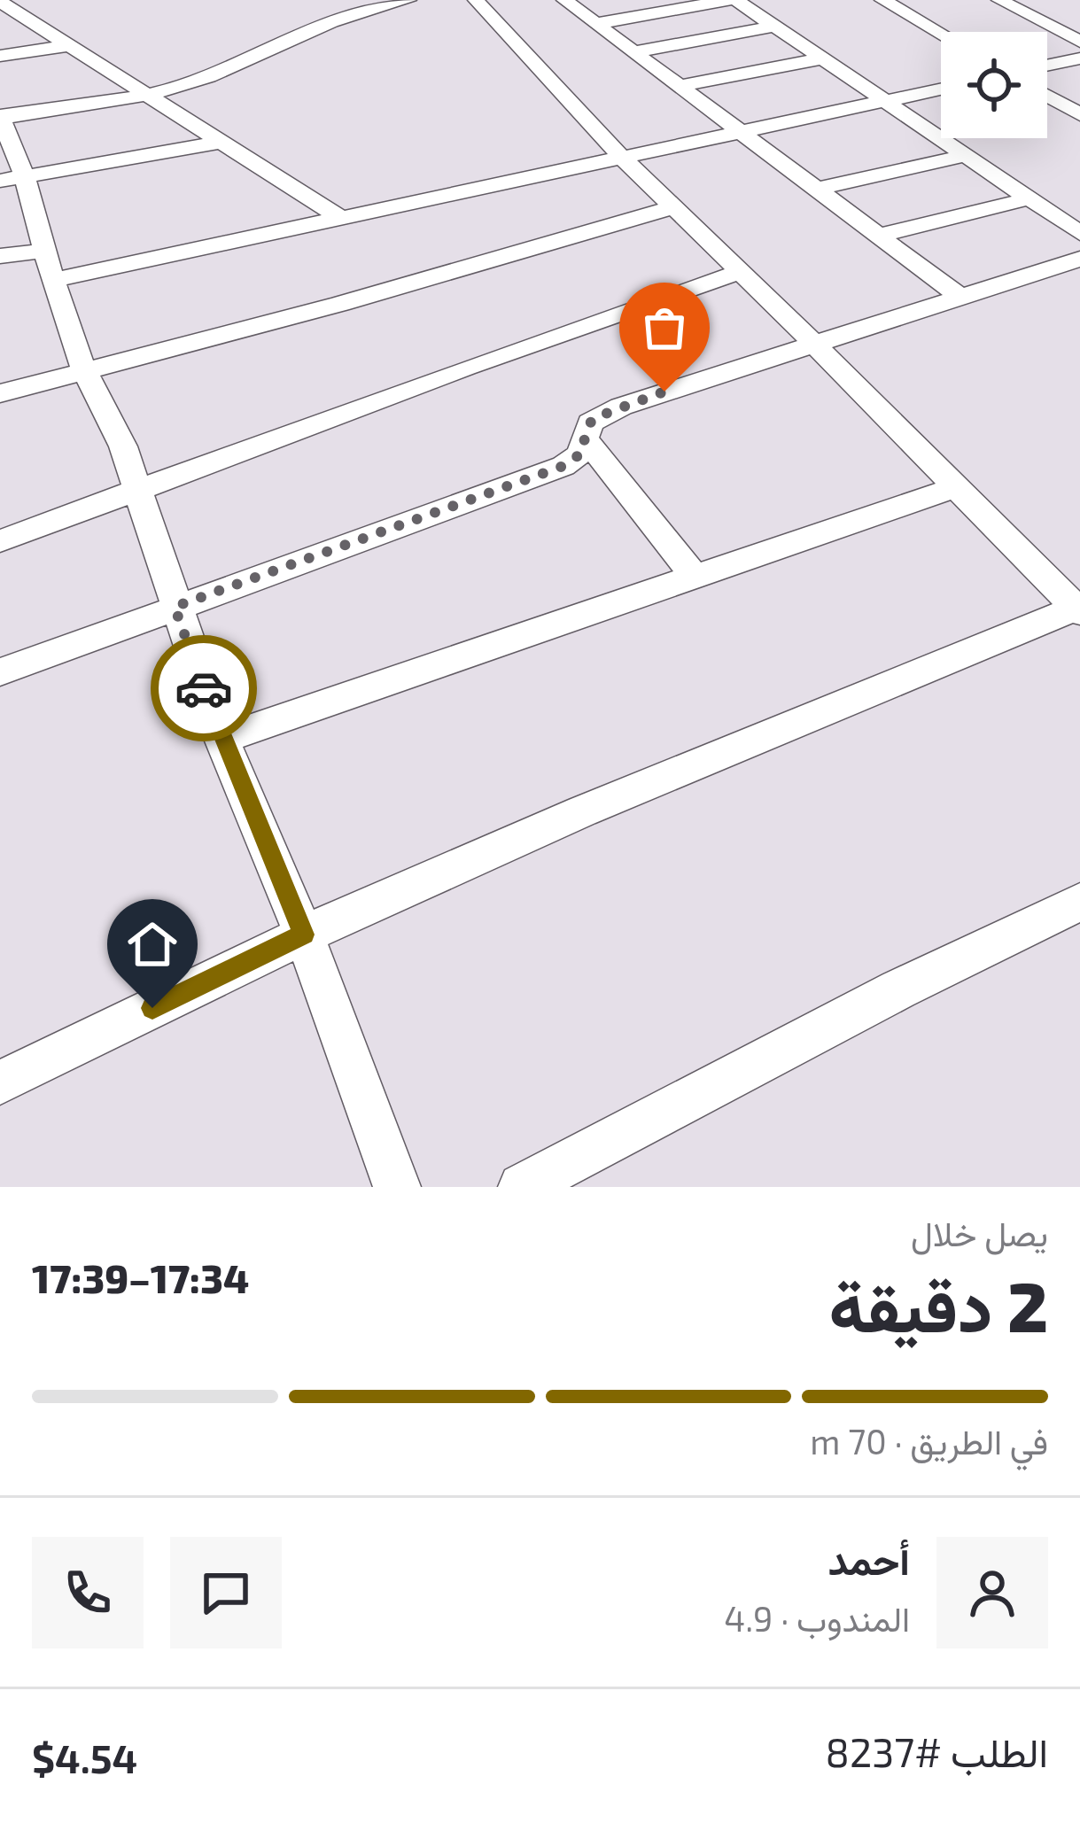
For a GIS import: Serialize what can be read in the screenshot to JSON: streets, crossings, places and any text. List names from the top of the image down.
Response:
{
  "page": {
    "heading": ["2 دقيقة", "يصل خلال", "17:34–17:39"],
    "panel": [
      "أحمد",
      "المندوب · 4.9",
      "الطلب #8237",
      "$4.54"
    ],
    "bar": "في الطريق · 70 m"
  }
}
